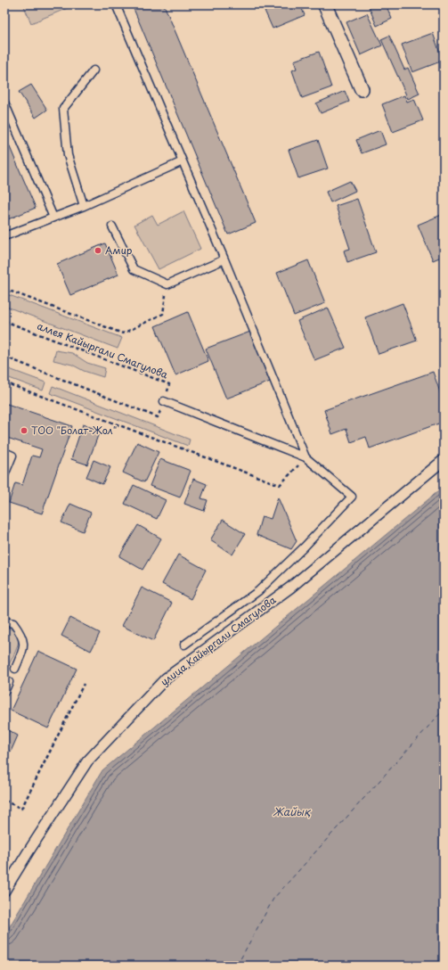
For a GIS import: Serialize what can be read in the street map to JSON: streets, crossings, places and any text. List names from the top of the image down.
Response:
{
  "streets": {
    "street": ["улица Кайыргали Смагулова"],
    "path": ["аллея Кайыргали Смагулова"]
  },
  "water": ["Жайық"],
  "places": ["Амир", "ТОО \"Болат-Жол\""]
}
